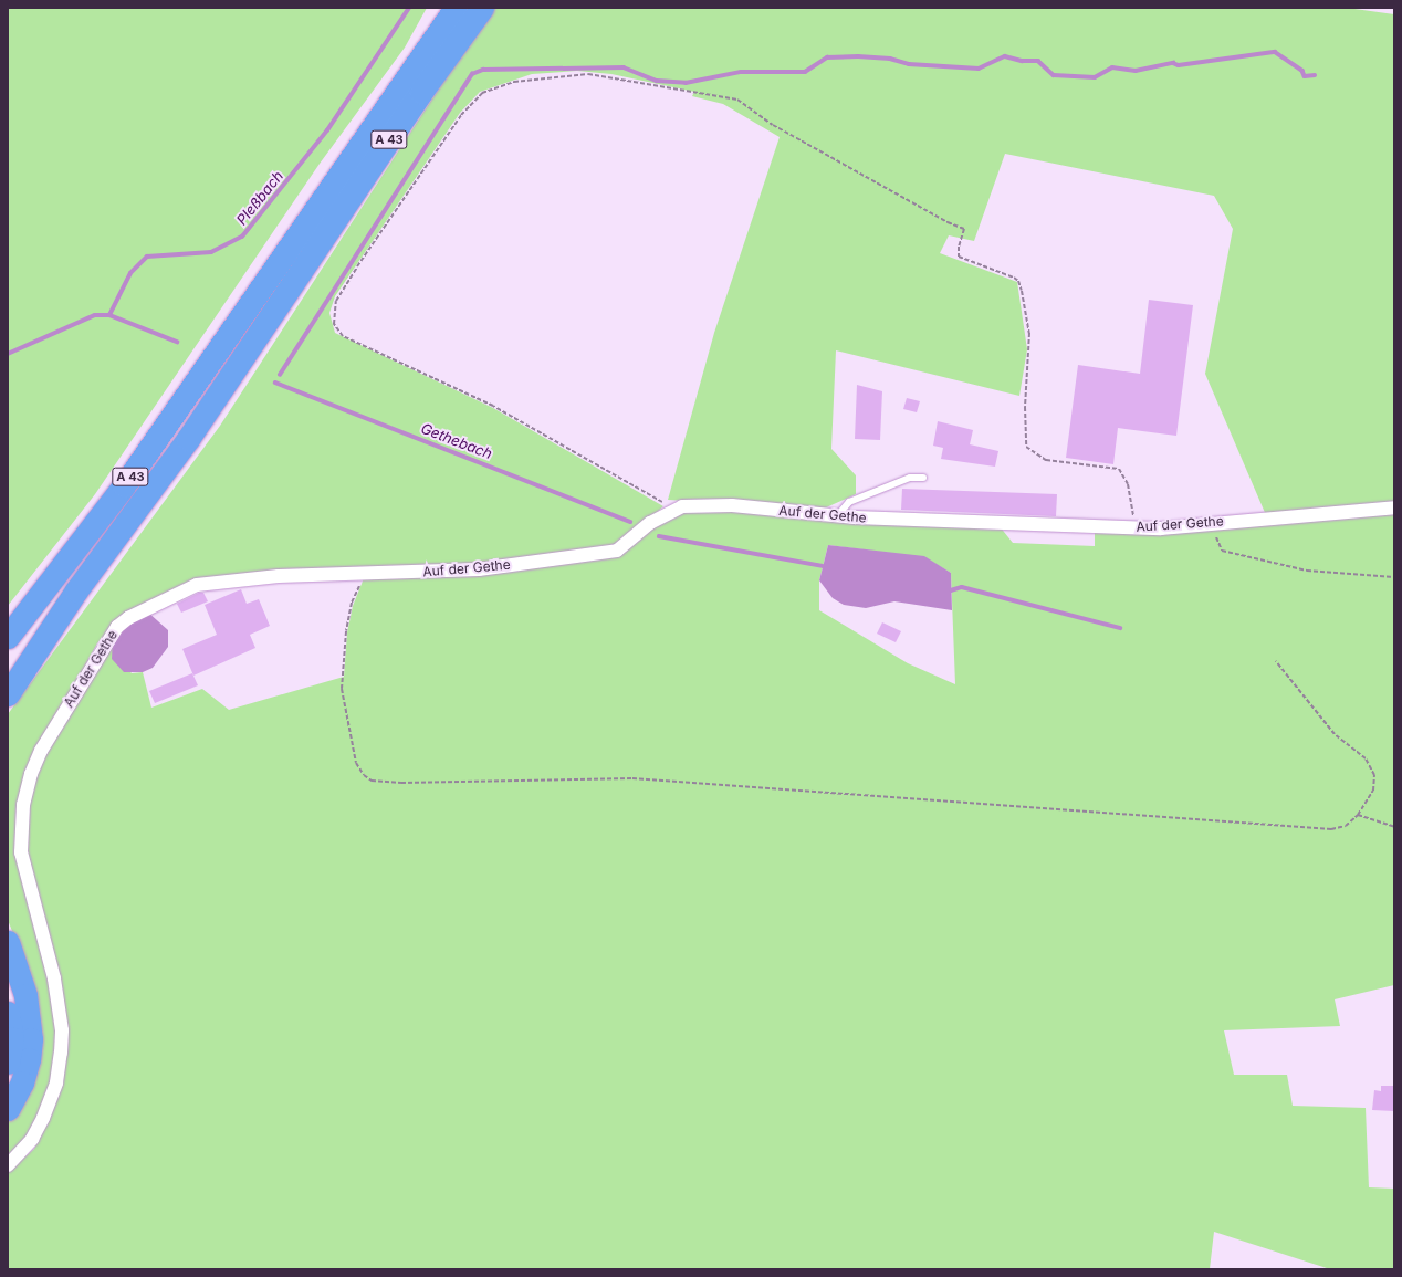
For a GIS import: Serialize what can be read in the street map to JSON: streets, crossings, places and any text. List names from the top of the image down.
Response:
{
  "streets": {
    "highway": ["A 43"],
    "street": ["Auf der Gethe"]
  },
  "water": ["Pleßbach", "Gethebach"]
}
